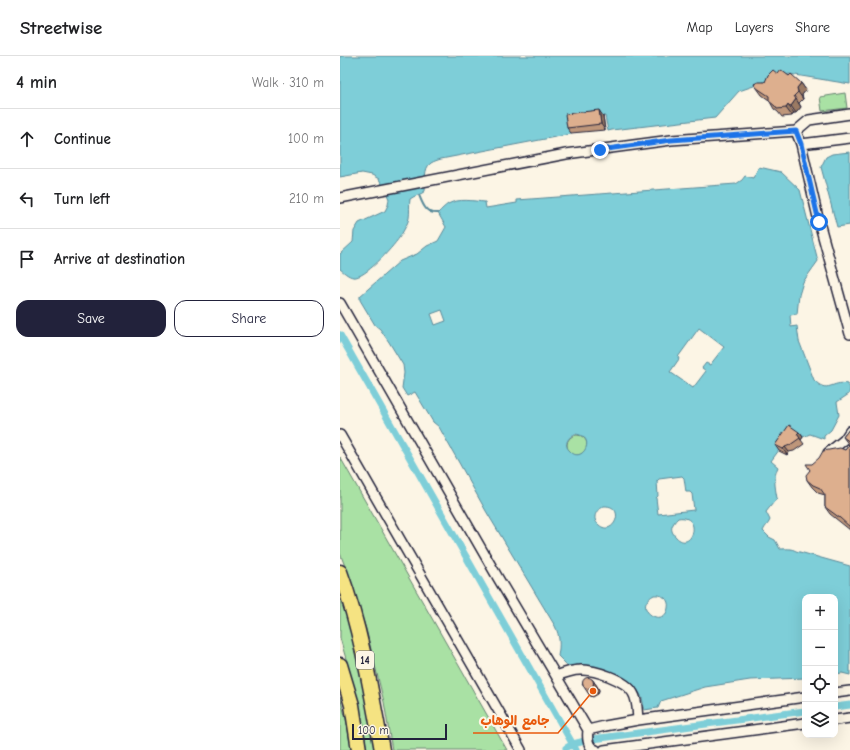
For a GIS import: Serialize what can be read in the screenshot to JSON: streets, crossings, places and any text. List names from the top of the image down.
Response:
{
  "streets": {
    "highway": ["14"]
  },
  "places": ["جامع الوهاب"],
  "scale_bar": "100 m",
  "page": {
    "header": "Streetwise",
    "nav": ["Map", "Layers", "Share"],
    "heading": ["4 min", "Walk · 310 m"],
    "list": [
      ["Continue", "100 m"],
      ["Turn left", "210 m"],
      "Arrive at destination"
    ],
    "buttons": ["Save", "Share"],
    "map_buttons": ["+", "−"],
    "scale": "100 m"
  }
}
